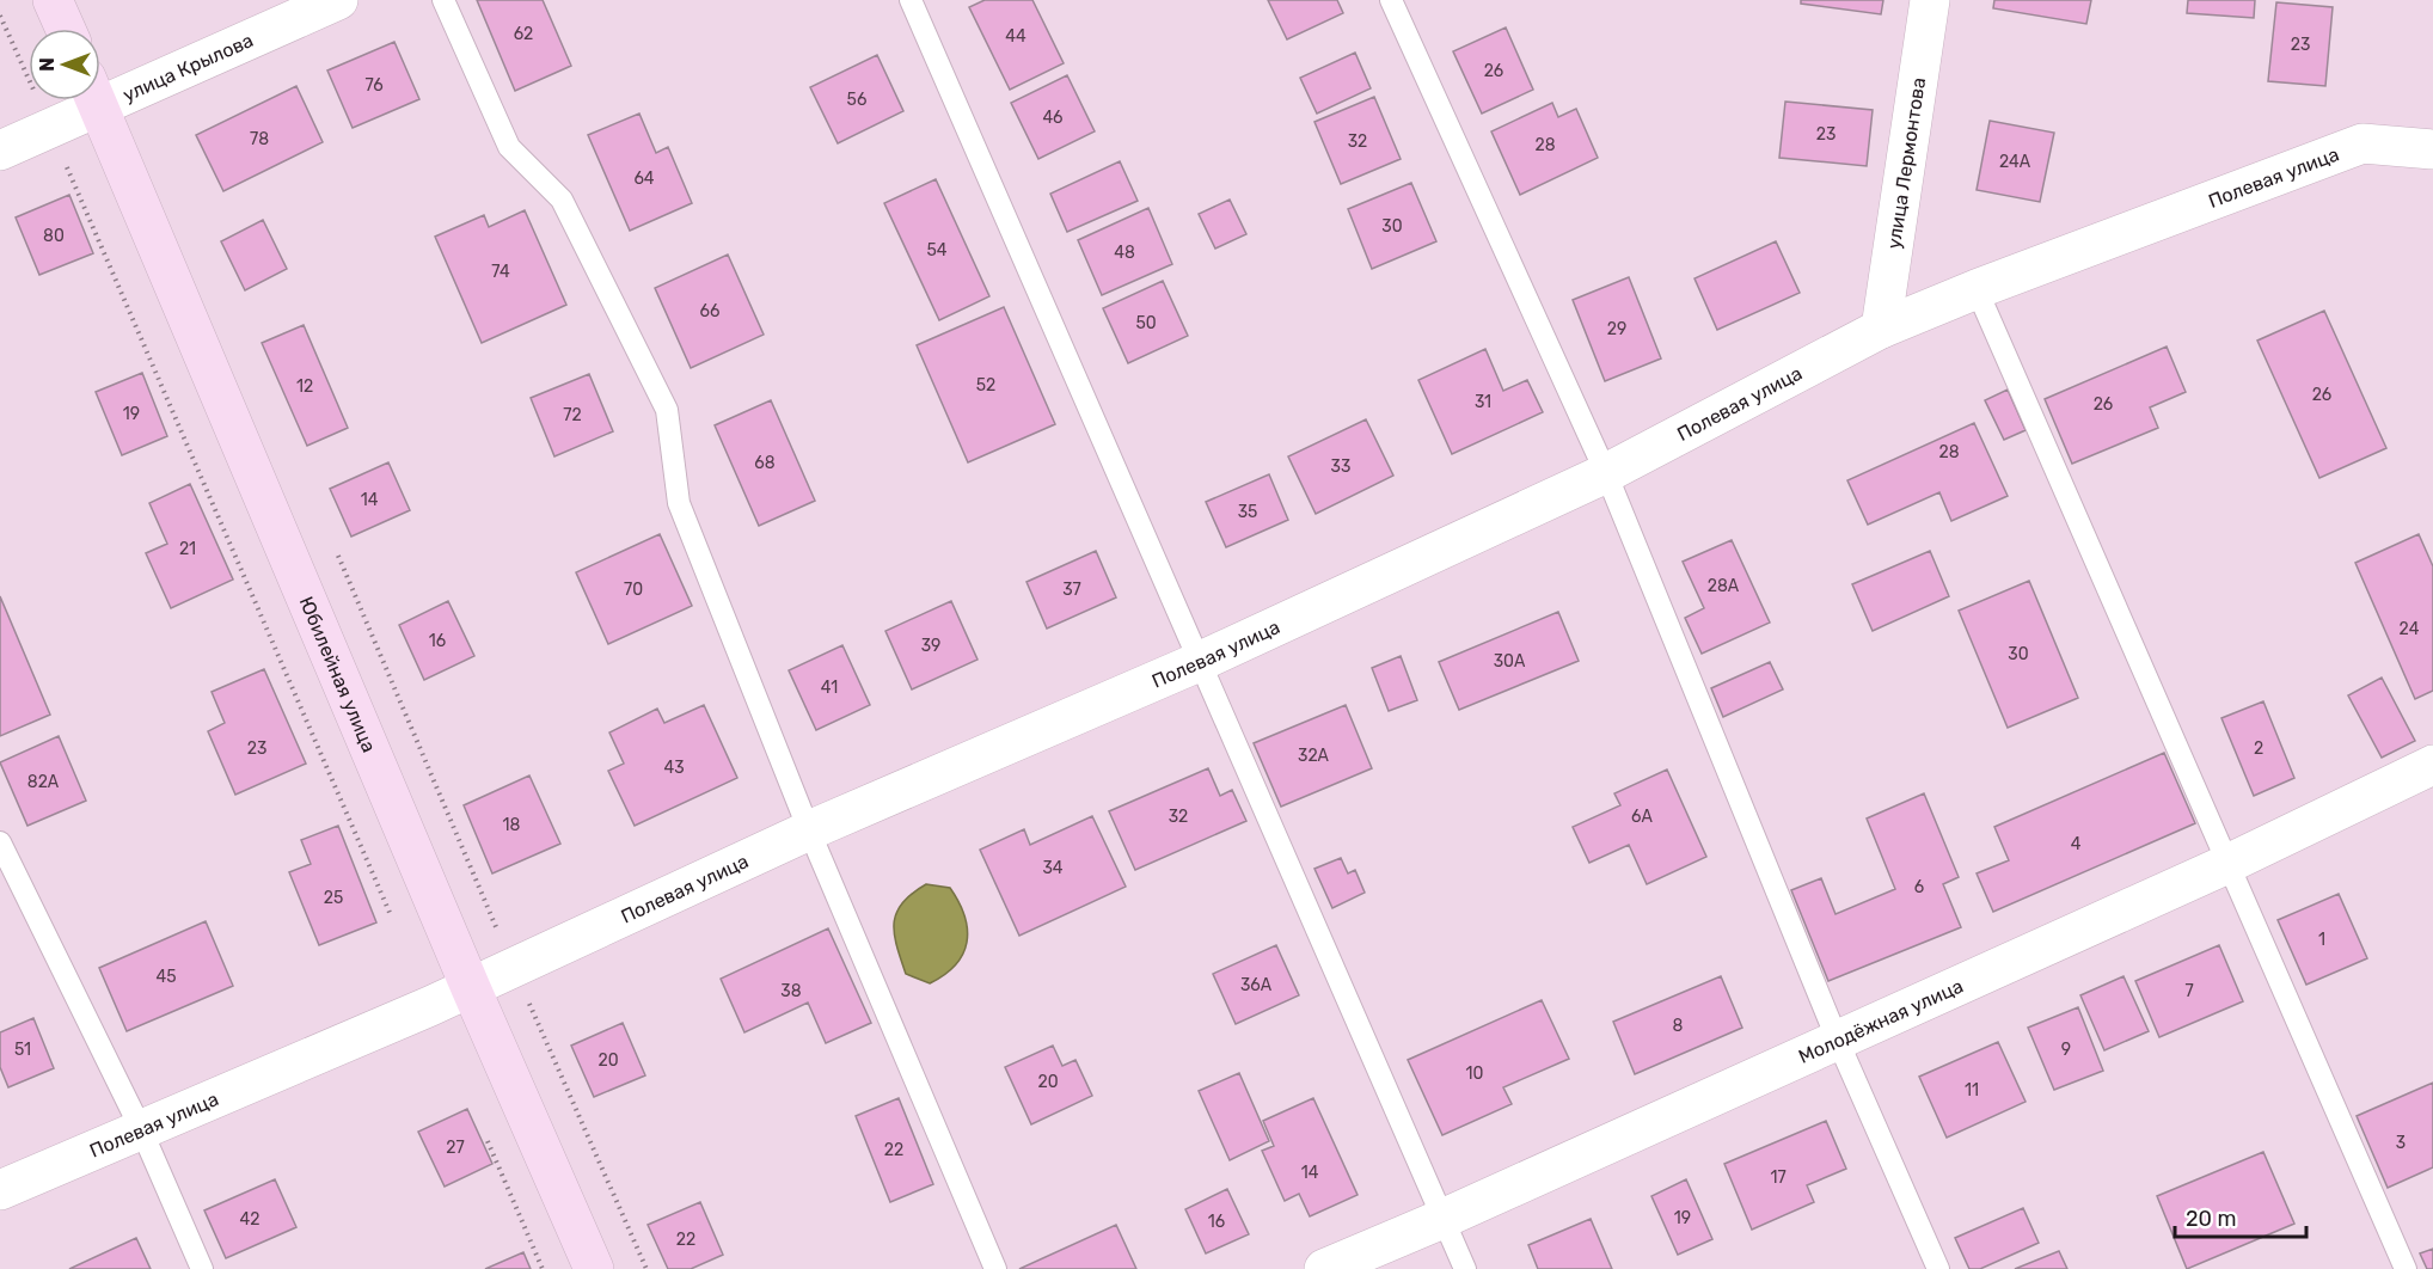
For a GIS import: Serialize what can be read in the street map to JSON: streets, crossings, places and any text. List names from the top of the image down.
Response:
{
  "streets": {
    "main road": ["Юбилейная улица"],
    "street": [
      "улица Крылова",
      "улица Лермонтова",
      "Полевая улица",
      "Молодёжная улица"
    ]
  },
  "crossings": [
    ["улица Лермонтова", "Полевая улица"],
    ["Полевая улица", "Юбилейная улица"]
  ],
  "house_numbers": [
    "62",
    "44",
    "23",
    "26",
    "76",
    "56",
    "46",
    "23",
    "78",
    "32",
    "28",
    "24А",
    "64",
    "30",
    "80",
    "54",
    "48",
    "74",
    "66",
    "50",
    "29",
    "52",
    "12",
    "26",
    "31",
    "26",
    "19",
    "72",
    "28",
    "68",
    "33",
    "14",
    "35",
    "21",
    "28А",
    "70",
    "37",
    "24",
    "16",
    "39",
    "30",
    "30А",
    "41",
    "23",
    "2",
    "32А",
    "43",
    "82А",
    "32",
    "6А",
    "18",
    "4",
    "34",
    "6",
    "25",
    "1",
    "45",
    "36А",
    "38",
    "7",
    "8",
    "51",
    "9",
    "20",
    "10",
    "20",
    "11",
    "3",
    "27",
    "22",
    "14",
    "17",
    "19",
    "42",
    "16",
    "22"
  ],
  "scale_bar": "20 m",
  "north": "left"
}
